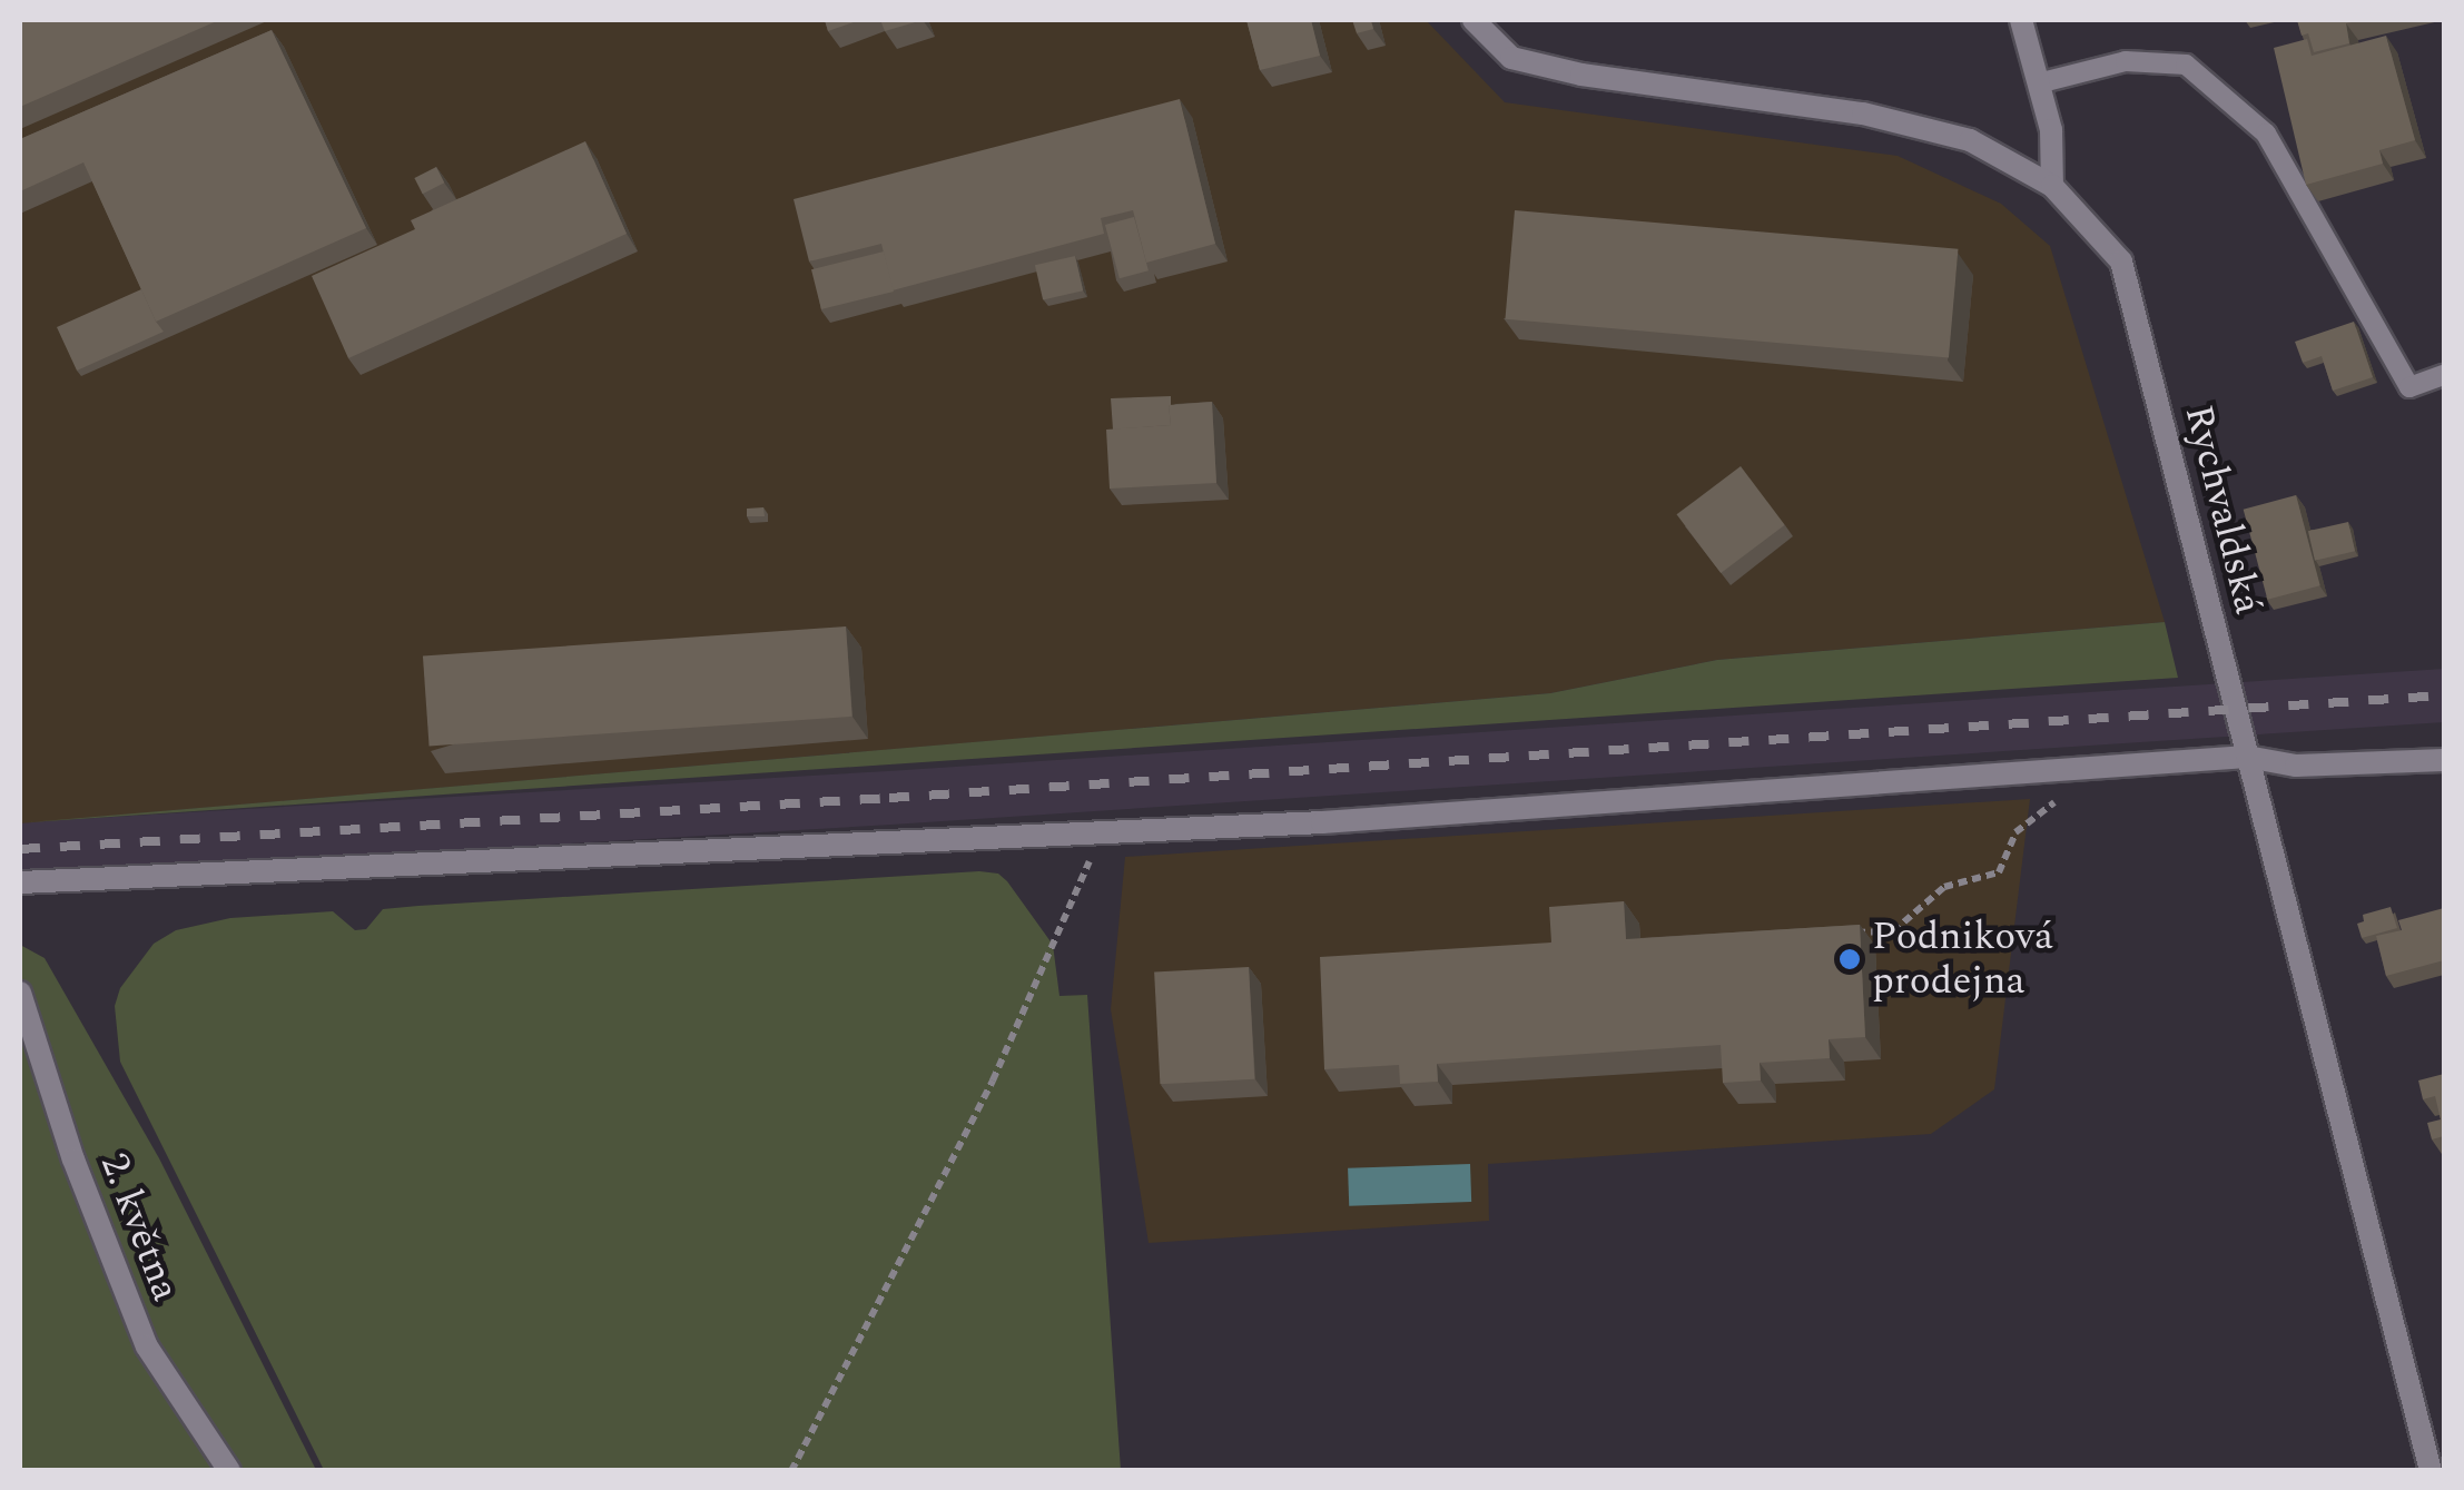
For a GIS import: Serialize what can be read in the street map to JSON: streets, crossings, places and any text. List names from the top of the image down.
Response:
{
  "streets": {
    "street": ["Rychvaldská", "2. května"]
  },
  "places": ["Podniková prodejna"]
}
